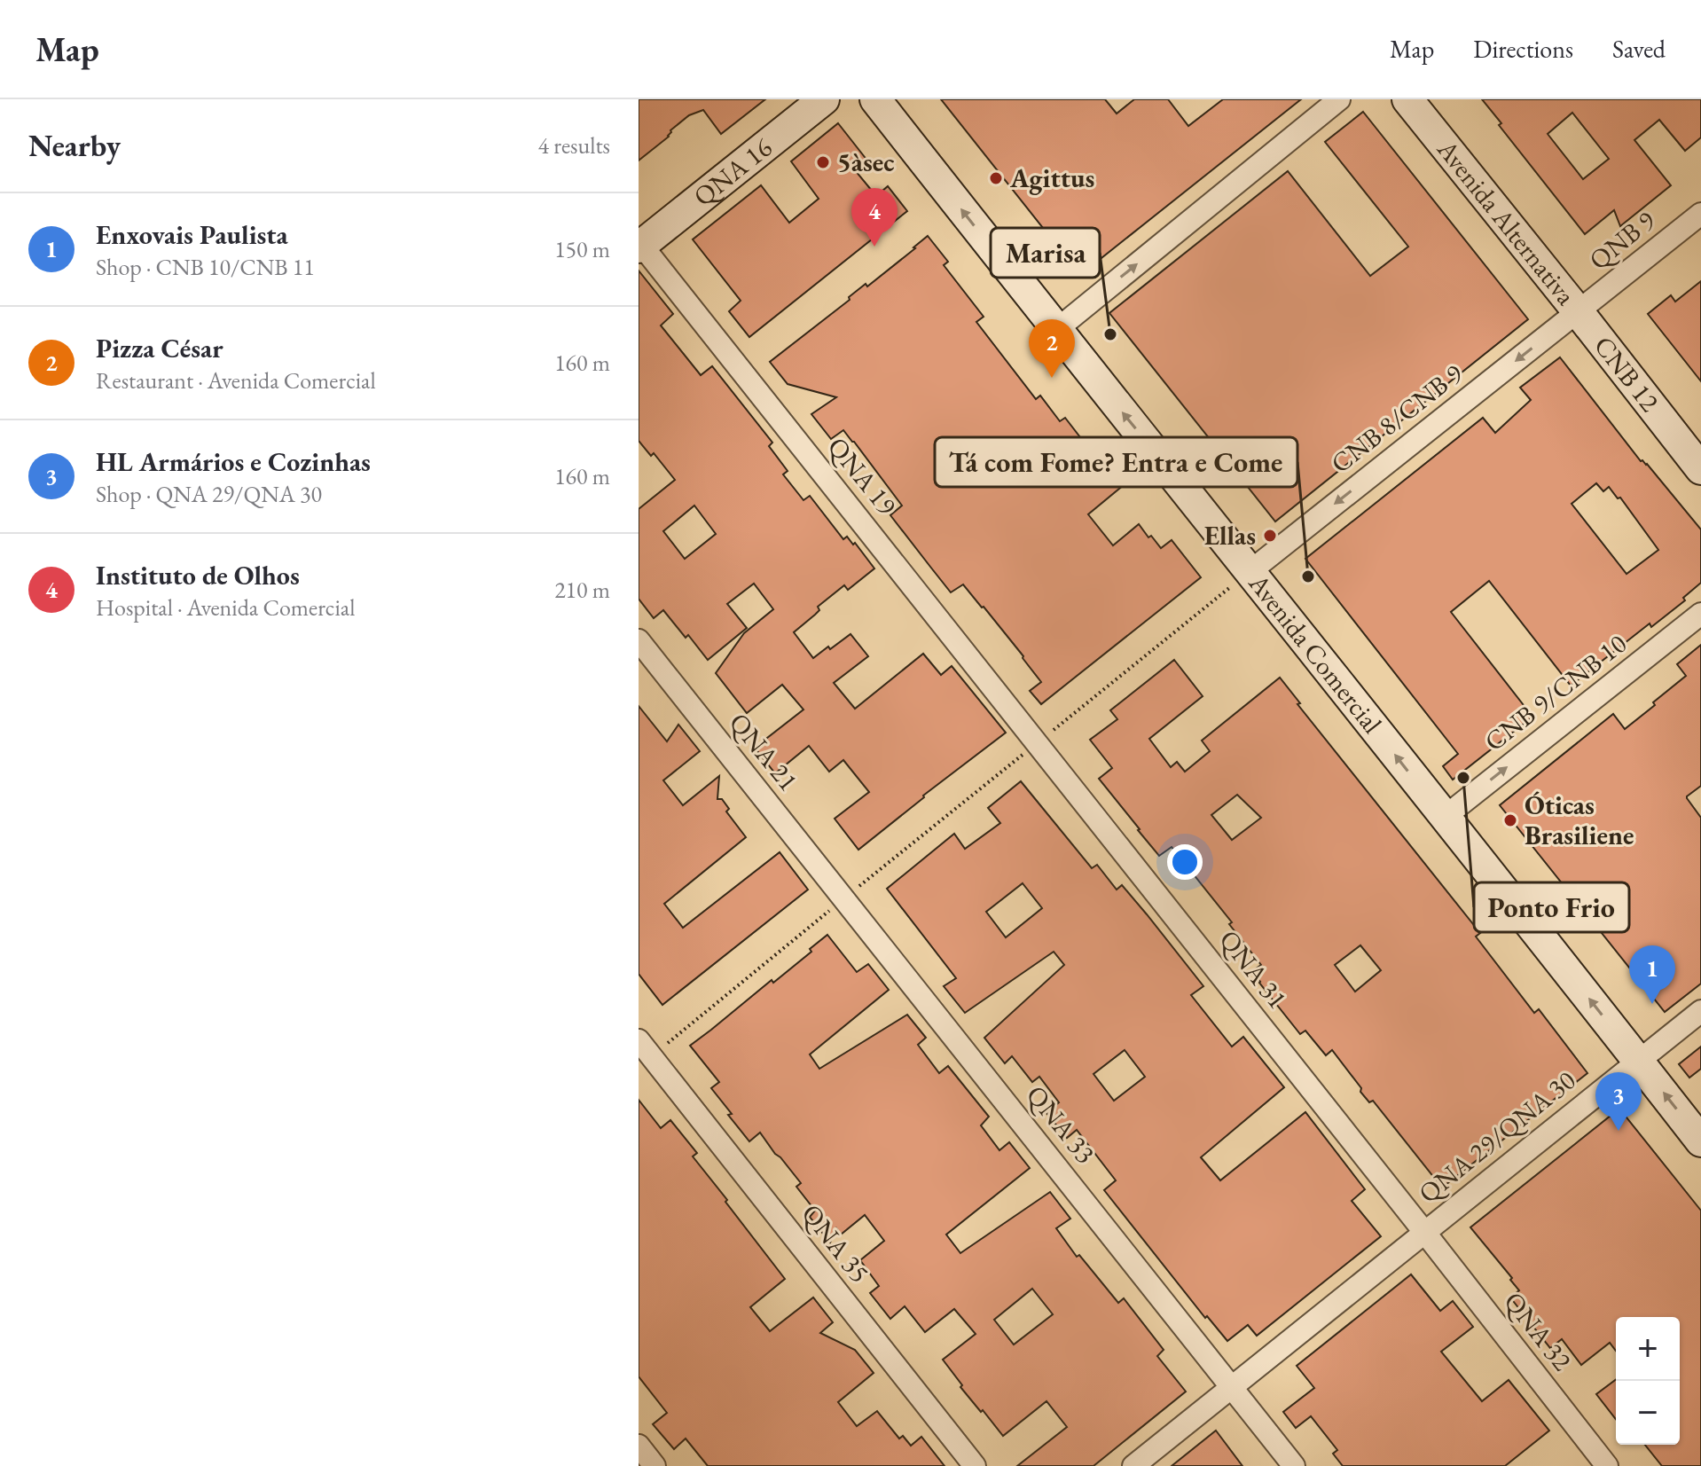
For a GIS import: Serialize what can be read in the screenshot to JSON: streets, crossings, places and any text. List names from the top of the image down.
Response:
{
  "streets": {
    "main road": [
      "QNA 16",
      "Avenida Alternativa",
      "CNB 12",
      "Avenida Comercial"
    ],
    "street": [
      "QNB 9",
      "CNB 8/CNB 9",
      "QNA 19",
      "CNB 9/CNB 10",
      "QNA 21",
      "QNA 31",
      "QNA 33",
      "QNA 29/QNA 30",
      "QNA 35",
      "QNA 32"
    ]
  },
  "crossings": [
    ["QNA 16", "QNA 19"],
    ["Avenida Alternativa", "QNB 9"],
    ["Avenida Alternativa", "CNB 12"],
    ["Avenida Alternativa", "CNB 8/CNB 9"],
    ["QNB 9", "CNB 12"],
    ["QNB 9", "CNB 8/CNB 9"],
    ["CNB 12", "CNB 8/CNB 9"],
    ["CNB 8/CNB 9", "Avenida Comercial"],
    ["QNA 19", "QNA 31"],
    ["Avenida Comercial", "CNB 9/CNB 10"],
    ["Avenida Comercial", "QNA 29/QNA 30"],
    ["QNA 21", "QNA 33"],
    ["QNA 31", "QNA 29/QNA 30"],
    ["QNA 31", "QNA 32"],
    ["QNA 33", "QNA 29/QNA 30"],
    ["QNA 29/QNA 30", "QNA 32"]
  ],
  "one_way": ["CNB 8/CNB 9", "Avenida Comercial", "CNB 9/CNB 10"],
  "places": [
    "5àsec",
    "Agittus",
    "Marisa",
    "Ellas",
    "Tá com Fome? Entra e Come",
    "Ponto Frio",
    "Óticas Brasiliene"
  ],
  "page": {
    "header": "Map",
    "nav": ["Map", "Directions", "Saved"],
    "heading": ["Nearby", "4 results"],
    "pins": [
      "4",
      "2",
      "1",
      "3"
    ],
    "list": [
      {
        "mark": "1",
        "name": "Enxovais Paulista",
        "note": "Shop · CNB 10/CNB 11",
        "value": "150 m"
      },
      {
        "mark": "2",
        "name": "Pizza César",
        "note": "Restaurant · Avenida Comercial",
        "value": "160 m"
      },
      {
        "mark": "3",
        "name": "HL Armários e Cozinhas",
        "note": "Shop · QNA 29/QNA 30",
        "value": "160 m"
      },
      {
        "mark": "4",
        "name": "Instituto de Olhos",
        "note": "Hospital · Avenida Comercial",
        "value": "210 m"
      }
    ],
    "map_buttons": ["+", "−"]
  }
}
